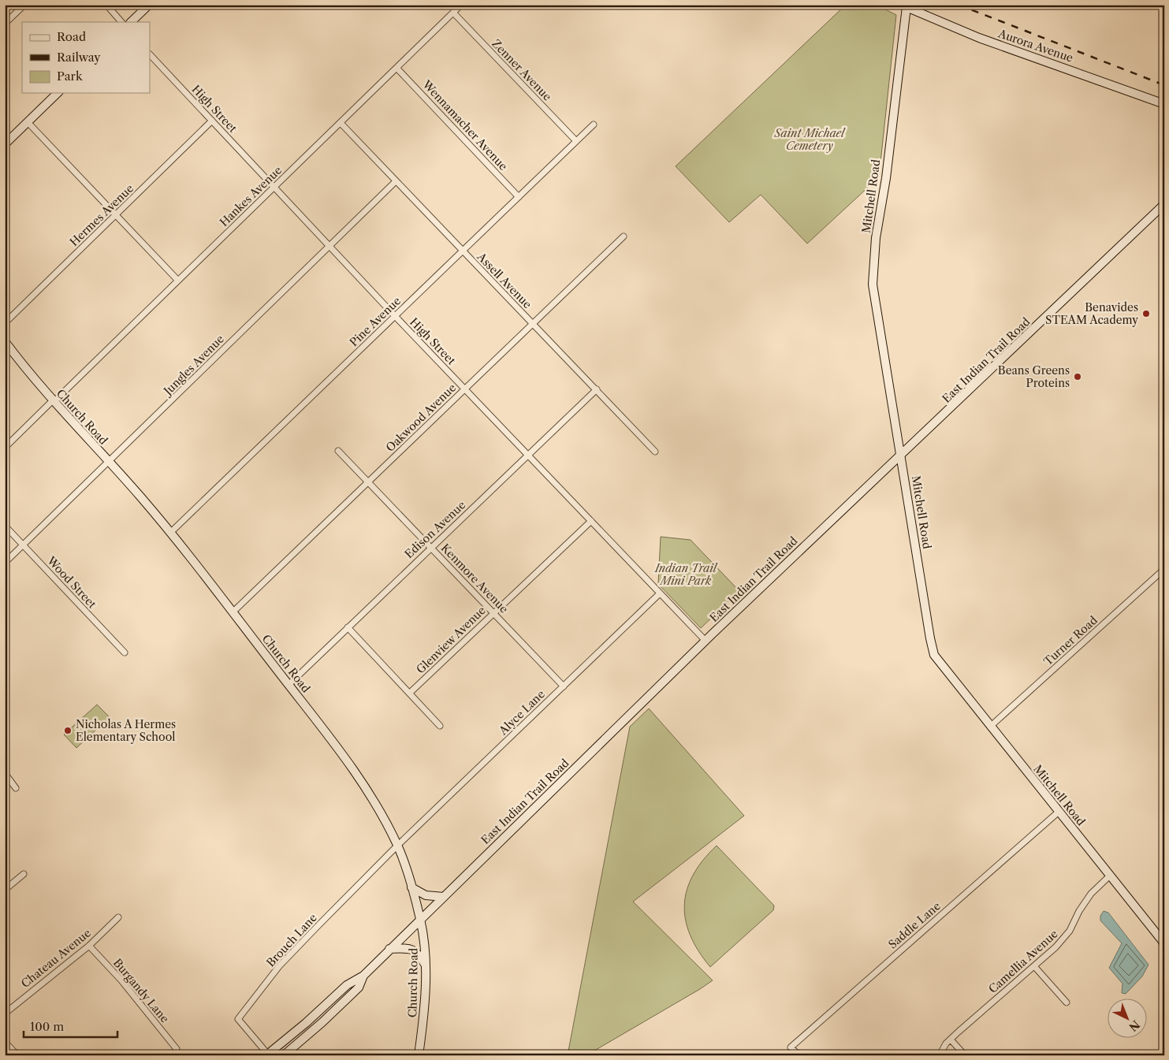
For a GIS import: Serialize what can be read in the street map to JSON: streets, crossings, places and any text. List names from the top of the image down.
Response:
{
  "streets": {
    "street": [
      "Aurora Avenue",
      "Zenner Avenue",
      "High Street",
      "Wennamacher Avenue",
      "Hankes Avenue",
      "Mitchell Road",
      "Hermes Avenue",
      "Assell Avenue",
      "Pine Avenue",
      "East Indian Trail Road",
      "Jungles Avenue",
      "Church Road",
      "Oakwood Avenue",
      "Edison Avenue",
      "Kenmore Avenue",
      "Wood Street",
      "Glenview Avenue",
      "Turner Road",
      "Alyce Lane",
      "Saddle Lane",
      "Brouch Lane",
      "Chateau Avenue",
      "Camellia Avenue",
      "Burgandy Lane"
    ]
  },
  "crossings": [
    ["Aurora Avenue", "Mitchell Road"],
    ["Zenner Avenue", "Hankes Avenue"],
    ["Zenner Avenue", "Pine Avenue"],
    ["High Street", "Hankes Avenue"],
    ["High Street", "Hermes Avenue"],
    ["High Street", "Pine Avenue"],
    ["High Street", "East Indian Trail Road"],
    ["High Street", "Jungles Avenue"],
    ["High Street", "Oakwood Avenue"],
    ["High Street", "Edison Avenue"],
    ["High Street", "Glenview Avenue"],
    ["High Street", "Alyce Lane"],
    ["Wennamacher Avenue", "Hankes Avenue"],
    ["Wennamacher Avenue", "Pine Avenue"],
    ["Hankes Avenue", "Assell Avenue"],
    ["Hankes Avenue", "Church Road"],
    ["Mitchell Road", "East Indian Trail Road"],
    ["Mitchell Road", "Turner Road"],
    ["Mitchell Road", "Saddle Lane"],
    ["Mitchell Road", "Camellia Avenue"],
    ["Assell Avenue", "Pine Avenue"],
    ["Assell Avenue", "Jungles Avenue"],
    ["Assell Avenue", "Oakwood Avenue"],
    ["Assell Avenue", "Edison Avenue"],
    ["Pine Avenue", "Church Road"],
    ["East Indian Trail Road", "Church Road"],
    ["East Indian Trail Road", "Brouch Lane"],
    ["Jungles Avenue", "Church Road"],
    ["Jungles Avenue", "Wood Street"],
    ["Church Road", "Oakwood Avenue"],
    ["Church Road", "Edison Avenue"],
    ["Church Road", "Alyce Lane"],
    ["Church Road", "Brouch Lane"],
    ["Oakwood Avenue", "Kenmore Avenue"],
    ["Edison Avenue", "Kenmore Avenue"],
    ["Kenmore Avenue", "Glenview Avenue"],
    ["Kenmore Avenue", "Alyce Lane"],
    ["Alyce Lane", "Brouch Lane"],
    ["Chateau Avenue", "Burgandy Lane"]
  ],
  "parks": ["Saint Michael Cemetery", "Indian Trail Mini Park"],
  "places": ["Benavides STEAM Academy", "Beans Greens Proteins", "Nicholas A Hermes Elementary School"],
  "legend": ["Road", "Railway", "Park"],
  "scale_bar": "100 m",
  "north": "bottom right"
}
